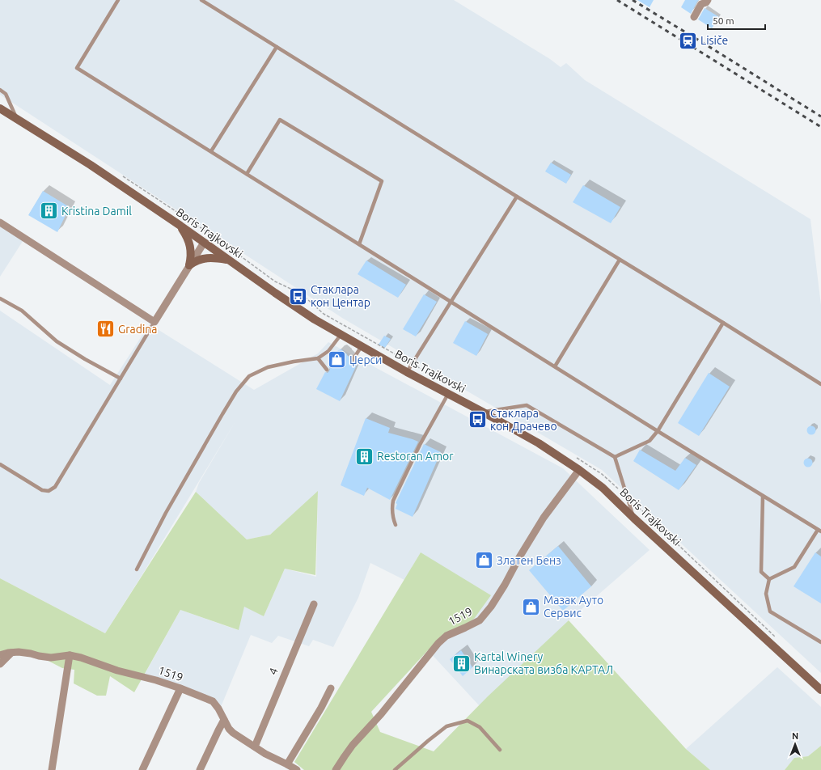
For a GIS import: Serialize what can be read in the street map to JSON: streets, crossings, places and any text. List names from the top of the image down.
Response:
{
  "streets": {
    "main road": ["Boris Trajkovski"],
    "street": ["1519", "4"]
  },
  "crossings": [
    ["Boris Trajkovski", "1519"],
    ["1519", "4"]
  ],
  "places": {
    "station": ["Lisiče"],
    "building": ["Kristina Damil", "Restoran Amor", "Kartal Winery Винарската визба КАРТАЛ"],
    "bus stop": ["Стаклара кон Центар", "Стаклара кон Драчево"],
    "restaurant": ["Gradina"],
    "shop": ["Џерси", "Златен Бенз", "Мазак Ауто Сервис"]
  },
  "scale_bar": "50 m",
  "north": "top"
}
